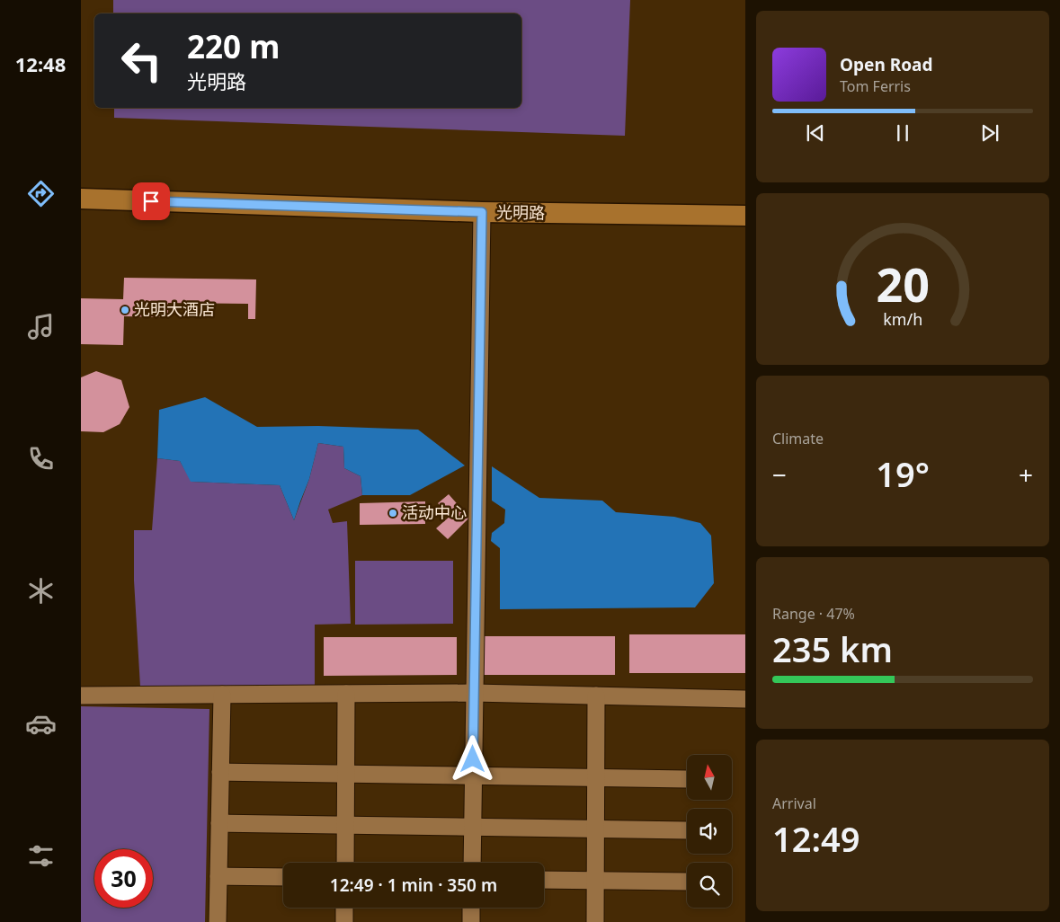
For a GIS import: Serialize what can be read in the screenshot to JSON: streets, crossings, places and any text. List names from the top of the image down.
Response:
{
  "streets": {
    "main road": ["光明路"]
  },
  "places": ["光明大酒店", "活动中心"],
  "north": "top",
  "page": {
    "tabs": "12:48",
    "turn": ["220 m", "光明路"],
    "song": ["Open Road", "Tom Ferris"],
    "tile": [
      "Climate",
      ["Range · 47%", "235 km"],
      ["Arrival", "12:49"]
    ],
    "heat": ["−", "19°", "+"],
    "limit": "30",
    "trip": "12:49 · 1 min · 350 m",
    "gauge": ["20", "km/h"]
  }
}
